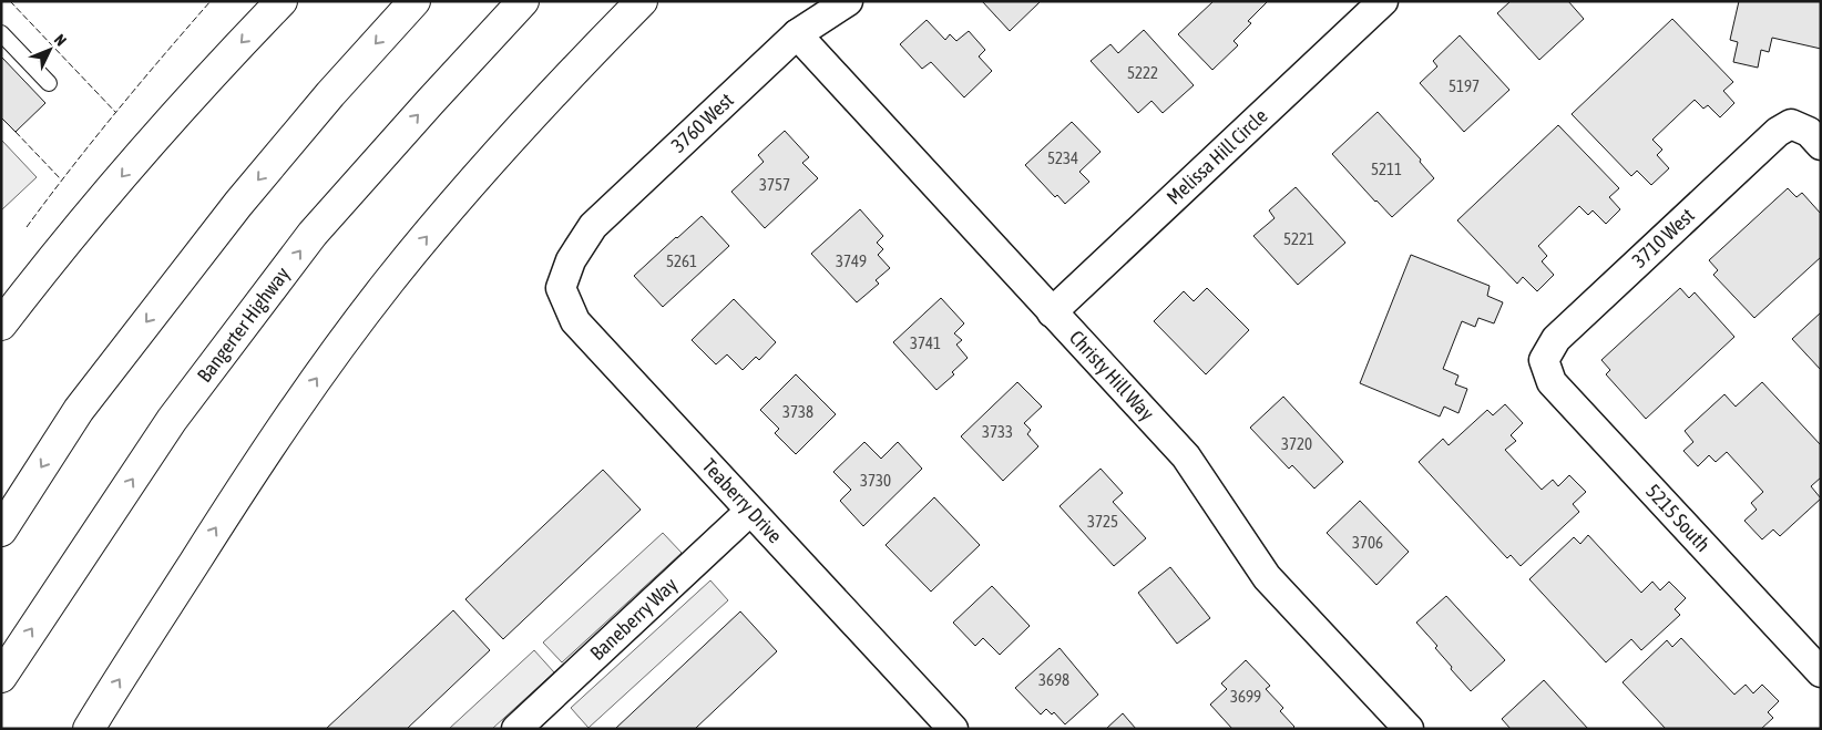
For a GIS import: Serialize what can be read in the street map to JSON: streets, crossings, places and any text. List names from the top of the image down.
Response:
{
  "streets": {
    "highway": ["Bangerter Highway"],
    "street": [
      "3760 West",
      "Melissa Hill Circle",
      "3710 West",
      "Christy Hill Way",
      "Teaberry Drive",
      "5215 South",
      "Baneberry Way"
    ]
  },
  "crossings": [
    ["3760 West", "Christy Hill Way"],
    ["3760 West", "Teaberry Drive"],
    ["Melissa Hill Circle", "Christy Hill Way"],
    ["3710 West", "5215 South"],
    ["Teaberry Drive", "Baneberry Way"]
  ],
  "house_numbers": [
    "5222",
    "5197",
    "5234",
    "5211",
    "3757",
    "5221",
    "5261",
    "3749",
    "3741",
    "3738",
    "3733",
    "3720",
    "3730",
    "3725",
    "3706",
    "3698",
    "3699"
  ],
  "north": "top right"
}
